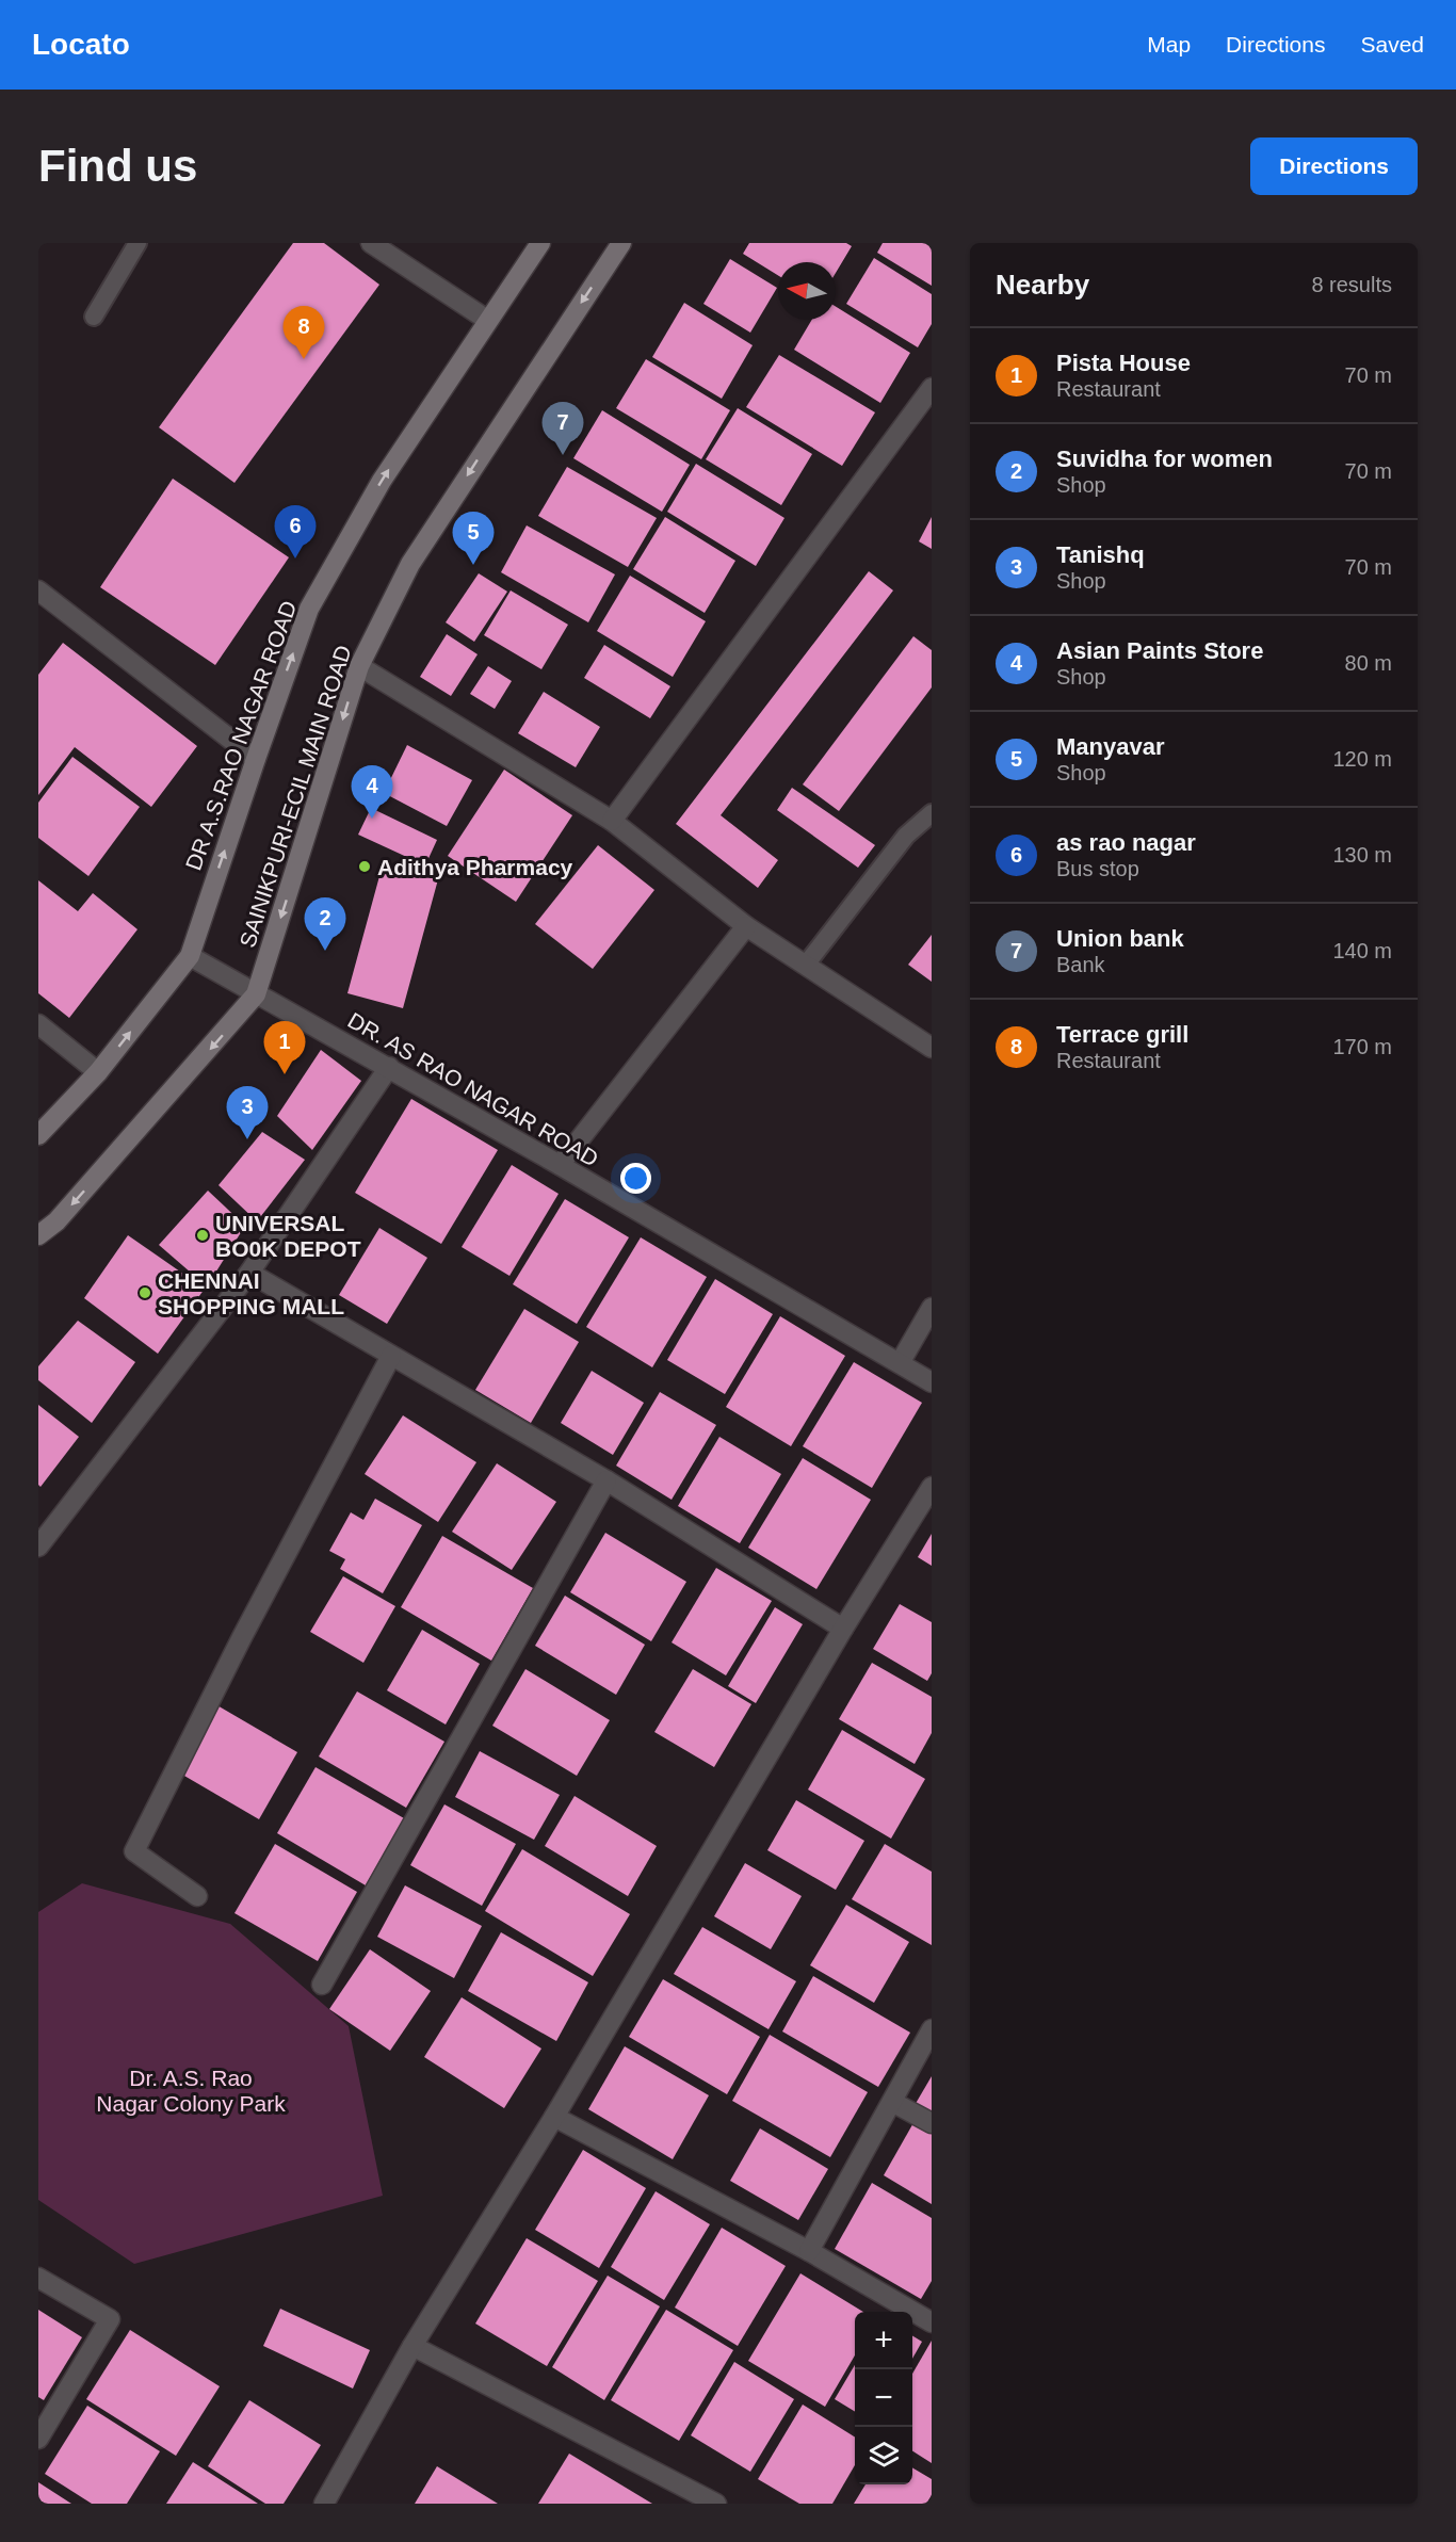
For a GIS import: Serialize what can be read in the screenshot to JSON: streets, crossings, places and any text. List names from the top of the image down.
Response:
{
  "streets": {
    "main road": ["DR A.S.RAO NAGAR ROAD", "SAINIKPURI-ECIL MAIN ROAD"],
    "street": ["DR. AS RAO NAGAR ROAD"]
  },
  "crossings": [
    ["DR A.S.RAO NAGAR ROAD", "DR. AS RAO NAGAR ROAD"],
    ["SAINIKPURI-ECIL MAIN ROAD", "DR. AS RAO NAGAR ROAD"]
  ],
  "one_way": ["DR A.S.RAO NAGAR ROAD", "SAINIKPURI-ECIL MAIN ROAD"],
  "parks": ["Dr. A.S. Rao Nagar Colony Park"],
  "places": ["Adithya Pharmacy", "UNIVERSAL BO0K DEPOT", "CHENNAI SHOPPING MALL"],
  "north": "left",
  "page": {
    "header": "Locato",
    "nav": ["Map", "Directions", "Saved"],
    "buttons": "Directions",
    "title": "Find us",
    "heading": ["Nearby", "8 results"],
    "pins": [
      "8",
      "7",
      "6",
      "5",
      "4",
      "2",
      "1",
      "3"
    ],
    "list": [
      {
        "mark": "1",
        "name": "Pista House",
        "note": "Restaurant",
        "value": "70 m"
      },
      {
        "mark": "2",
        "name": "Suvidha for women",
        "note": "Shop",
        "value": "70 m"
      },
      {
        "mark": "3",
        "name": "Tanishq",
        "note": "Shop",
        "value": "70 m"
      },
      {
        "mark": "4",
        "name": "Asian Paints Store",
        "note": "Shop",
        "value": "80 m"
      },
      {
        "mark": "5",
        "name": "Manyavar",
        "note": "Shop",
        "value": "120 m"
      },
      {
        "mark": "6",
        "name": "as rao nagar",
        "note": "Bus stop",
        "value": "130 m"
      },
      {
        "mark": "7",
        "name": "Union bank",
        "note": "Bank",
        "value": "140 m"
      },
      {
        "mark": "8",
        "name": "Terrace grill",
        "note": "Restaurant",
        "value": "170 m"
      }
    ],
    "map_buttons": ["+", "−"]
  }
}
